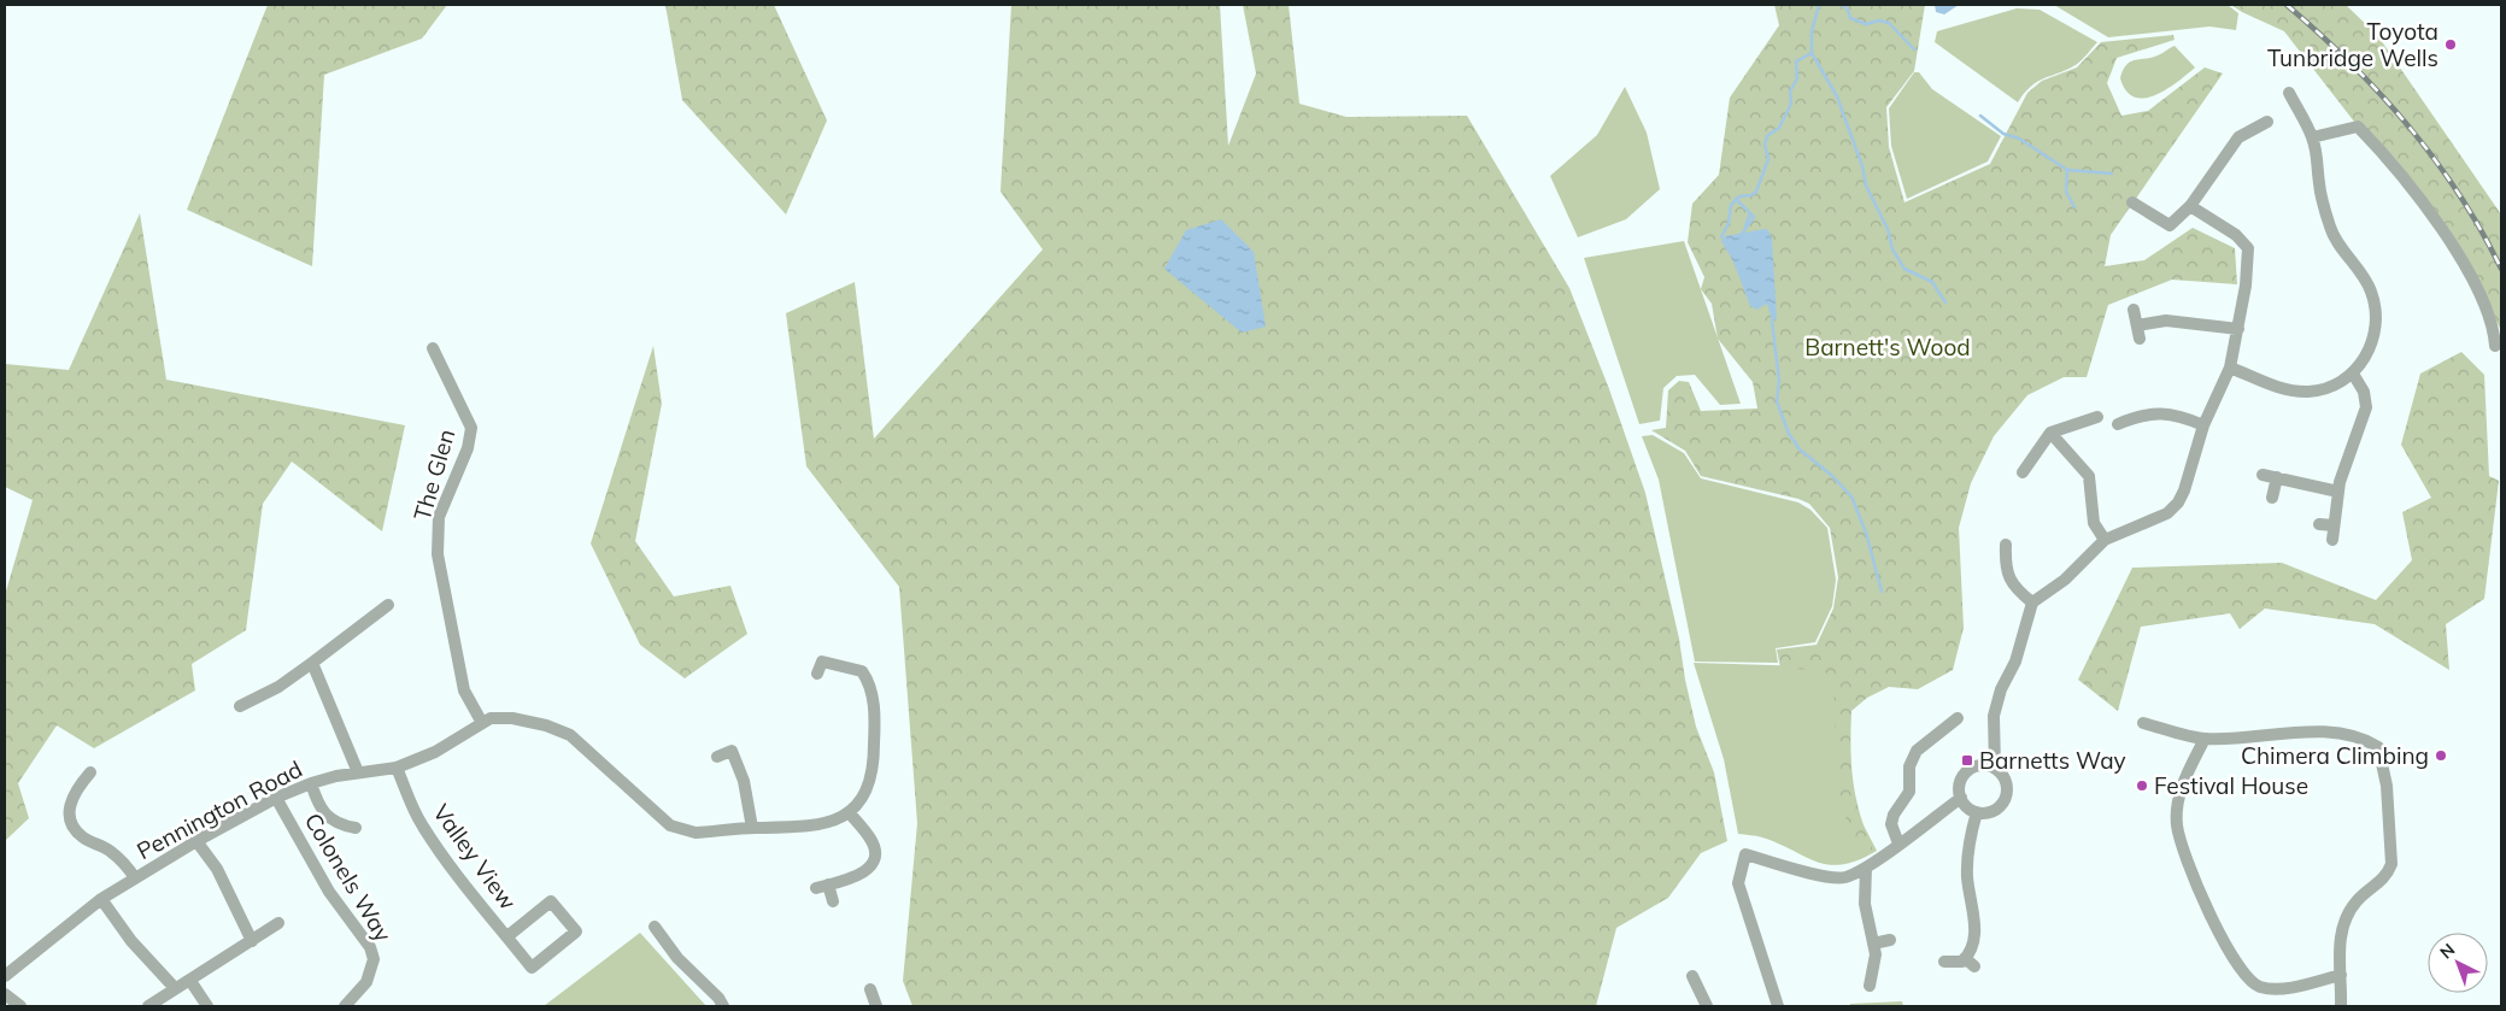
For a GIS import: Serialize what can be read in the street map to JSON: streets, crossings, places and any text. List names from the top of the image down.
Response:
{
  "streets": {
    "street": [
      "The Glen",
      "Pennington Road",
      "Valley View",
      "Colonels Way"
    ]
  },
  "crossings": [
    ["The Glen", "Pennington Road"],
    ["Pennington Road", "Valley View"],
    ["Pennington Road", "Colonels Way"]
  ],
  "parks": ["Barnett's Wood"],
  "places": {
    "other": ["Toyota Tunbridge Wells", "Chimera Climbing", "Festival House"],
    "transit": ["Barnetts Way"]
  },
  "north": "top left"
}
